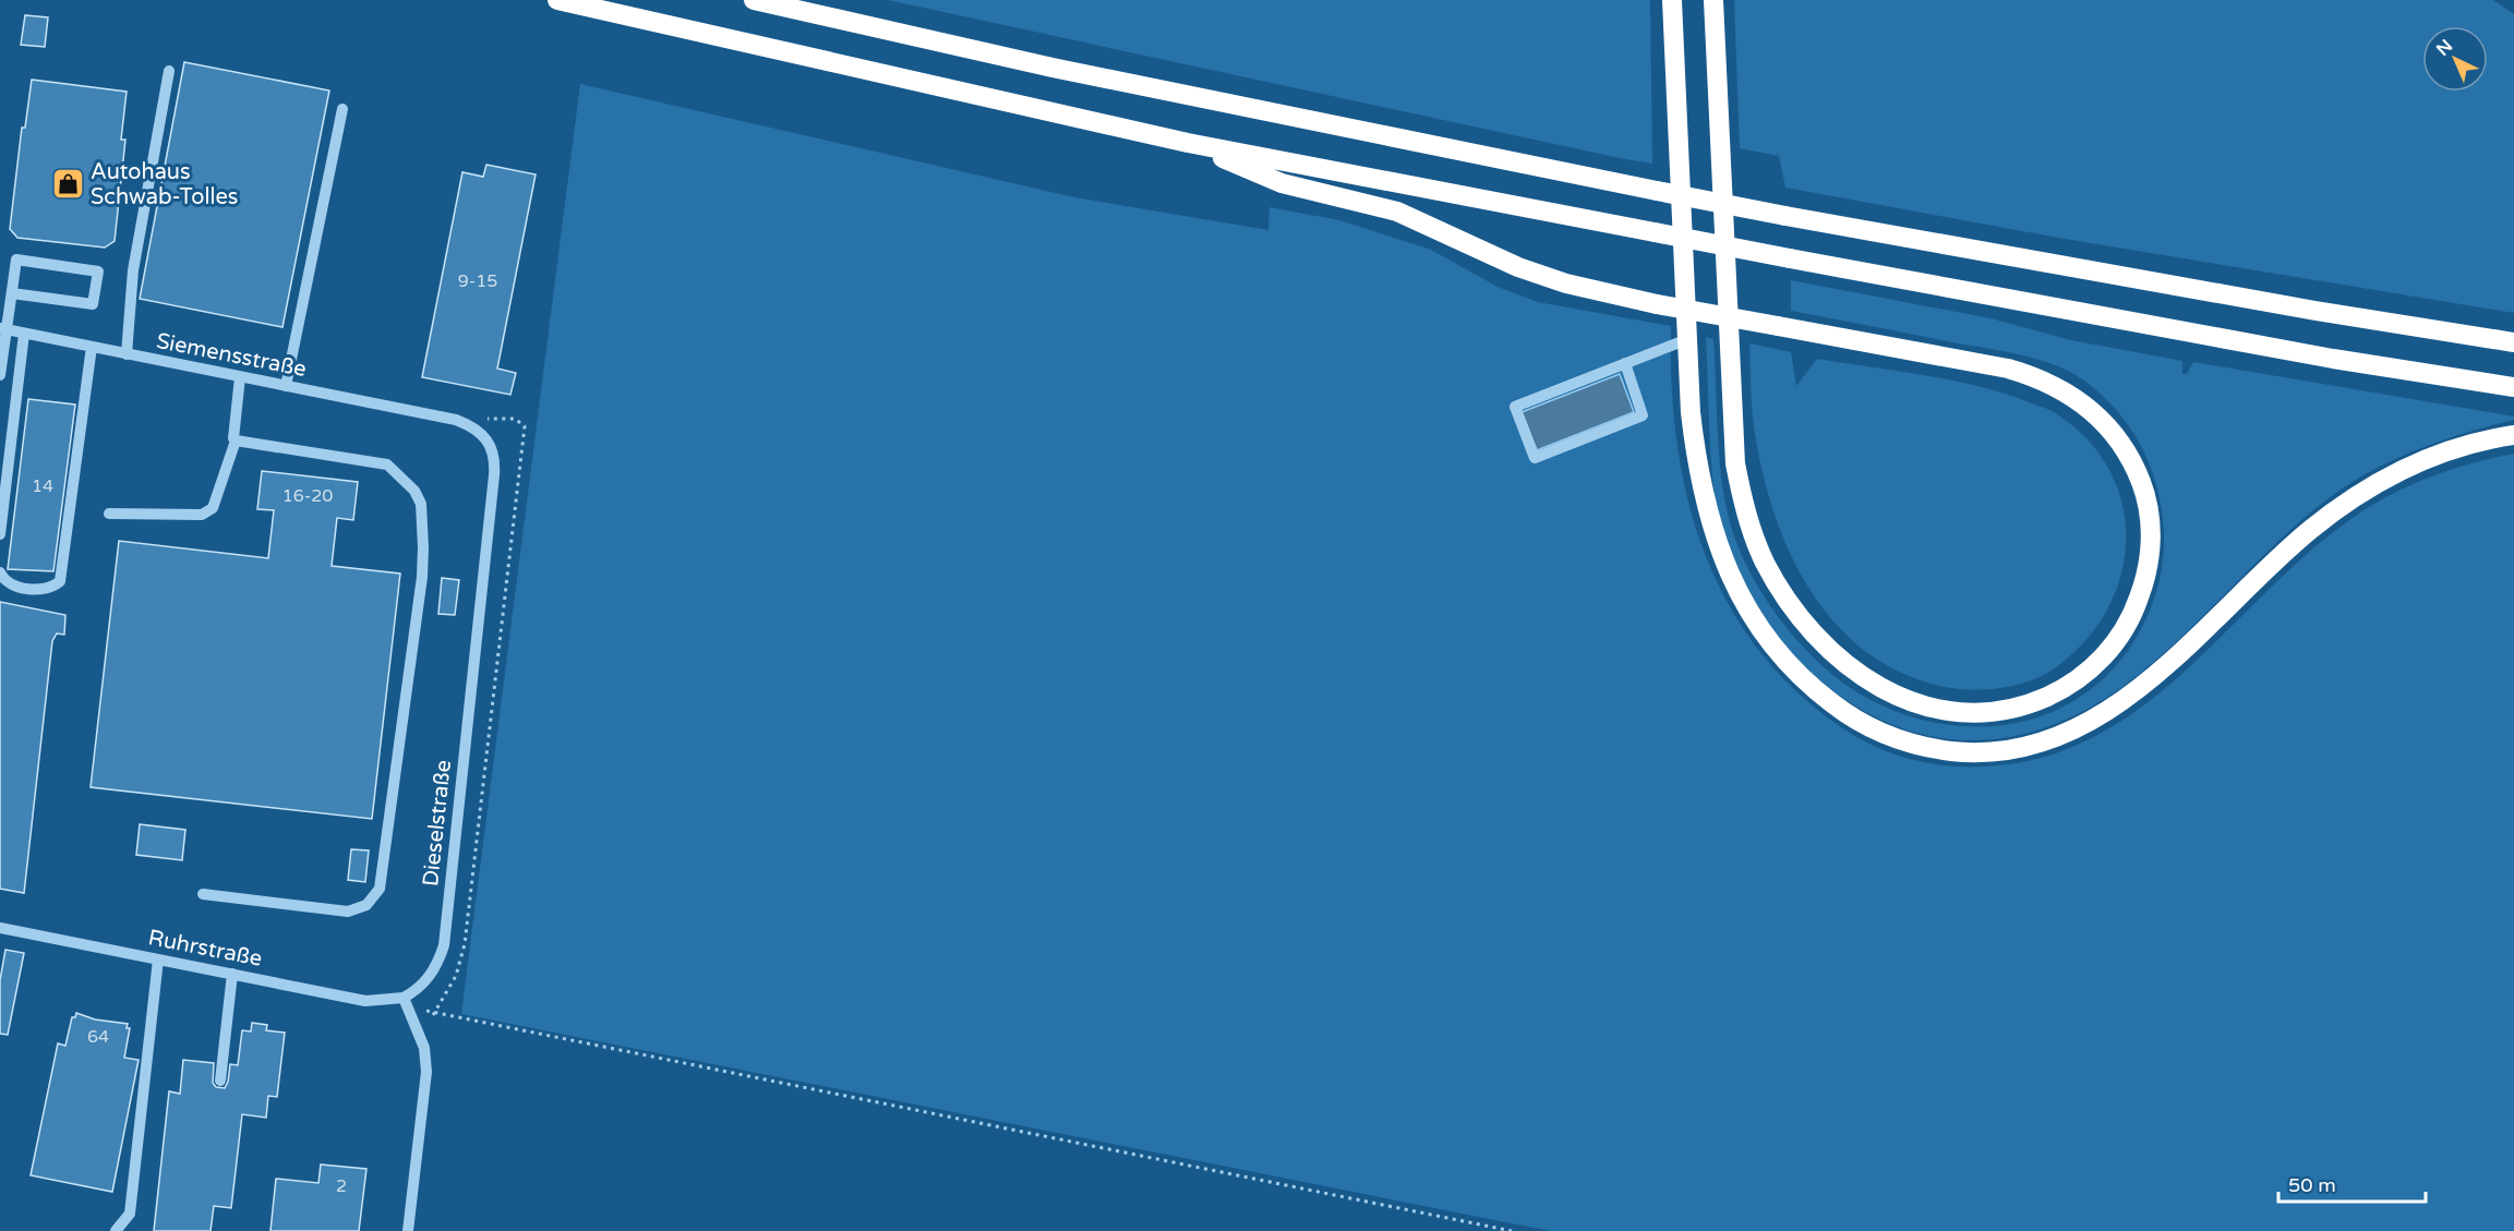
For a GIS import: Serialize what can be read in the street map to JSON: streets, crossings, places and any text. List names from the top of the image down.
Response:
{
  "streets": {
    "street": ["Siemensstraße", "Dieselstraße", "Ruhrstraße"]
  },
  "crossings": [
    ["Siemensstraße", "Dieselstraße"],
    ["Dieselstraße", "Ruhrstraße"]
  ],
  "places": {
    "shop": ["Autohaus Schwab-Tolles"]
  },
  "house_numbers": [
    "9-15",
    "14",
    "16-20",
    "64",
    "2"
  ],
  "scale_bar": "50 m",
  "north": "top left"
}
